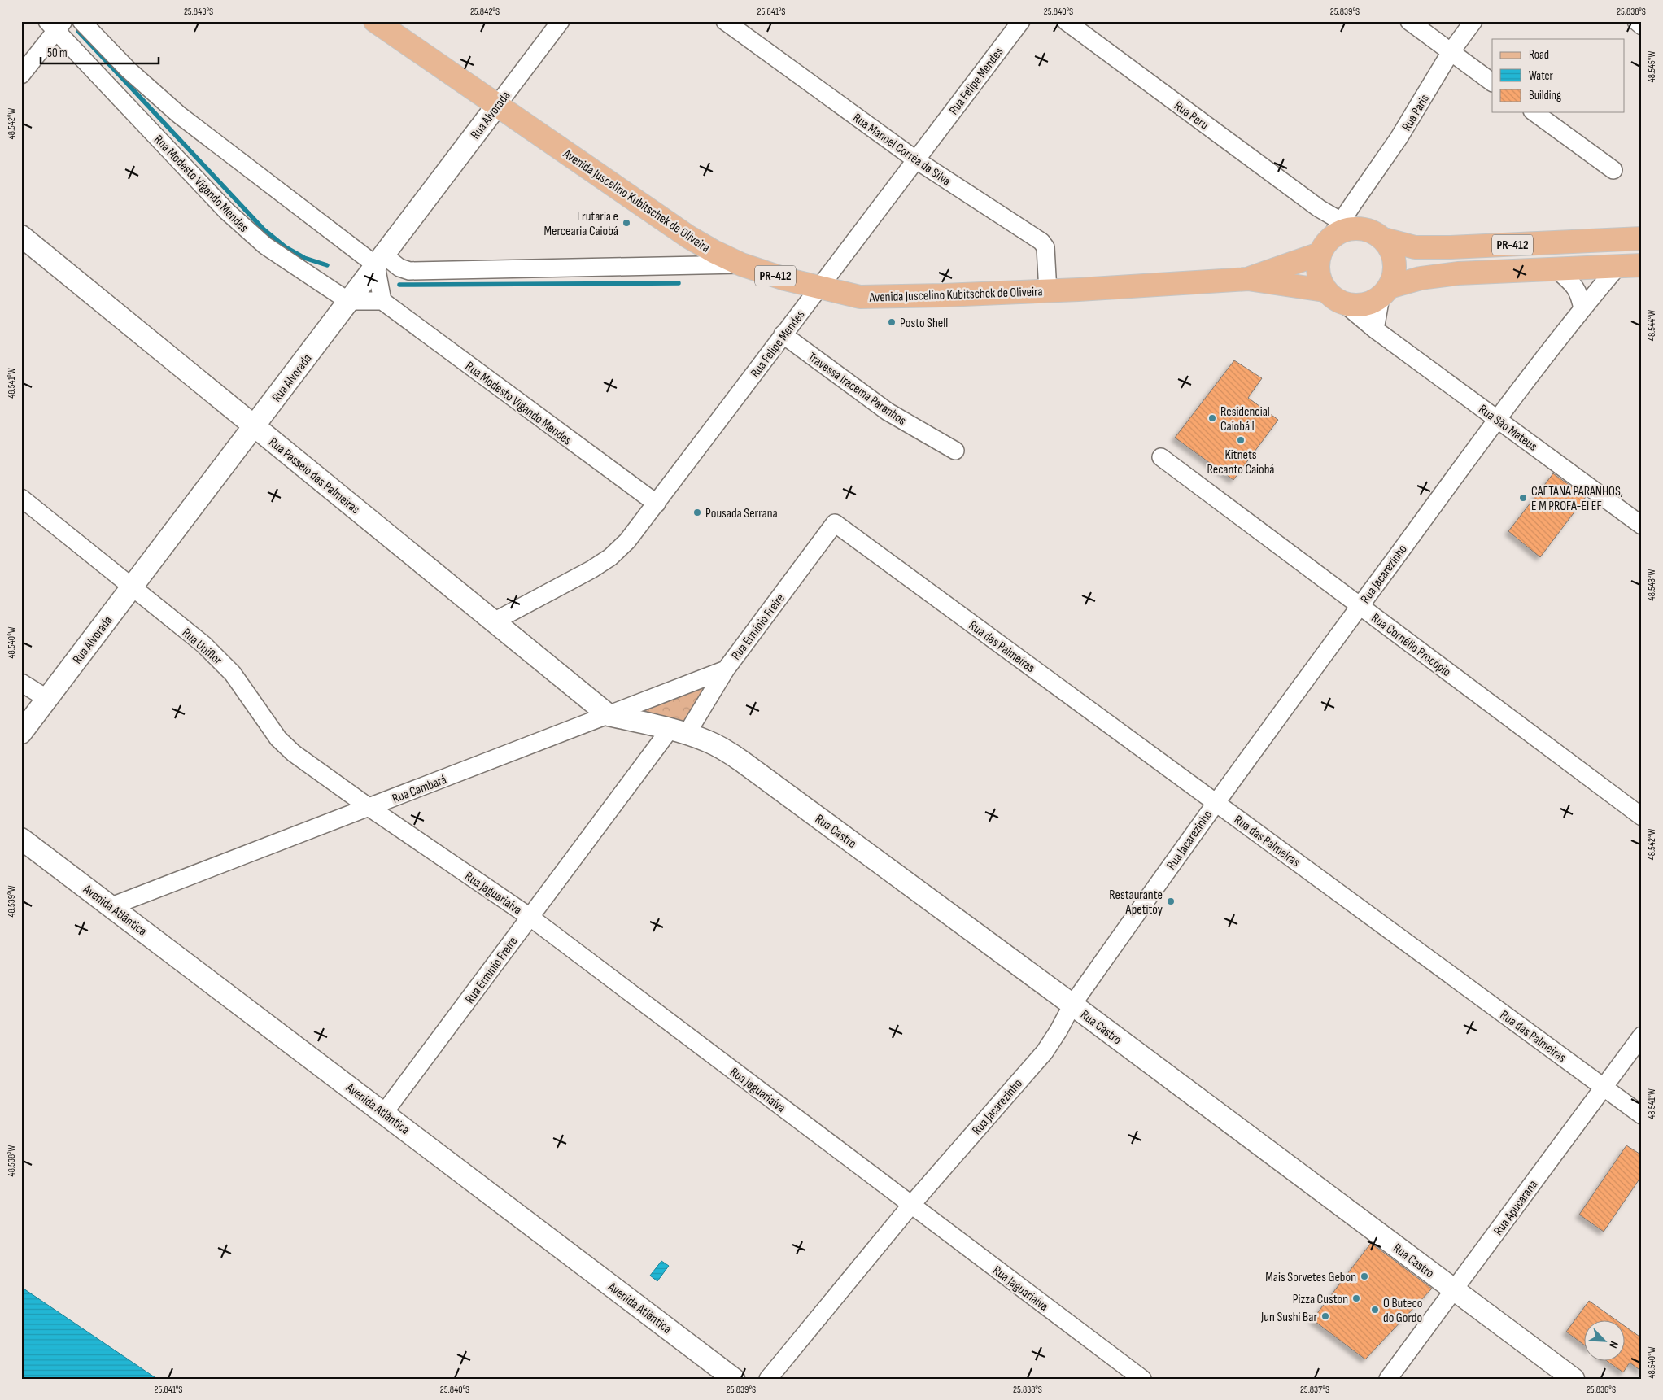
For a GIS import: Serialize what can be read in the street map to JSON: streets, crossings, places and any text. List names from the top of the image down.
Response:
{
  "streets": {
    "main road": ["Avenida Juscelino Kubitschek de Oliveira", "PR-412"],
    "street": [
      "Rua Felipe Mendes",
      "Rua Paris",
      "Rua Alvorada",
      "Rua Peru",
      "Rua Manoel Corrêa da Silva",
      "Rua Modesto Vigando Mendes",
      "Travessa Iracema Paranhos",
      "Rua São Mateus",
      "Rua Passeio das Palmeiras",
      "Rua Jacarezinho",
      "Rua Ermínio Freire",
      "Rua Cornélio Procópio",
      "Rua Uniflor",
      "Rua das Palmeiras",
      "Rua Cambará",
      "Rua Castro",
      "Rua Jaguariaíva",
      "Avenida Atlântica",
      "Rua Apucarana"
    ]
  },
  "crossings": [
    ["Rua Felipe Mendes", "Rua Manoel Corrêa da Silva"],
    ["Rua Felipe Mendes", "Rua Modesto Vigando Mendes"],
    ["Rua Felipe Mendes", "Avenida Juscelino Kubitschek de Oliveira"],
    ["Rua Felipe Mendes", "Travessa Iracema Paranhos"],
    ["Rua Felipe Mendes", "Rua Passeio das Palmeiras"],
    ["Rua Paris", "Rua Peru"],
    ["Rua Paris", "Avenida Juscelino Kubitschek de Oliveira"],
    ["Rua Paris", "PR-412"],
    ["Rua Paris", "Rua São Mateus"],
    ["Rua Alvorada", "Rua Modesto Vigando Mendes"],
    ["Rua Alvorada", "Avenida Juscelino Kubitschek de Oliveira"],
    ["Rua Alvorada", "Rua Passeio das Palmeiras"],
    ["Rua Alvorada", "Rua Uniflor"],
    ["Rua Peru", "Avenida Juscelino Kubitschek de Oliveira"],
    ["Rua Peru", "PR-412"],
    ["Rua Peru", "Rua São Mateus"],
    ["Rua Manoel Corrêa da Silva", "Avenida Juscelino Kubitschek de Oliveira"],
    ["Avenida Juscelino Kubitschek de Oliveira", "PR-412"],
    ["Avenida Juscelino Kubitschek de Oliveira", "Rua São Mateus"],
    ["PR-412", "Rua São Mateus"],
    ["PR-412", "Rua Jacarezinho"],
    ["Rua São Mateus", "Rua Jacarezinho"],
    ["Rua Passeio das Palmeiras", "Rua Cambará"],
    ["Rua Passeio das Palmeiras", "Rua Castro"],
    ["Rua Jacarezinho", "Rua Cornélio Procópio"],
    ["Rua Jacarezinho", "Rua das Palmeiras"],
    ["Rua Jacarezinho", "Rua Castro"],
    ["Rua Jacarezinho", "Rua Jaguariaíva"],
    ["Rua Ermínio Freire", "Rua das Palmeiras"],
    ["Rua Ermínio Freire", "Rua Cambará"],
    ["Rua Ermínio Freire", "Rua Castro"],
    ["Rua Ermínio Freire", "Rua Jaguariaíva"],
    ["Rua Ermínio Freire", "Avenida Atlântica"],
    ["Rua Uniflor", "Rua Cambará"],
    ["Rua Uniflor", "Rua Jaguariaíva"],
    ["Rua das Palmeiras", "Rua Apucarana"],
    ["Rua Cambará", "Rua Castro"],
    ["Rua Cambará", "Rua Jaguariaíva"],
    ["Rua Cambará", "Avenida Atlântica"],
    ["Rua Castro", "Rua Apucarana"]
  ],
  "places": [
    "Frutaria e Mercearia Caiobá",
    "Posto Shell",
    "Residencial Caiobá I",
    "Kitnets Recanto Caiobá",
    "CAETANA PARANHOS, E M PROFA-EI EF",
    "Pousada Serrana",
    "Restaurante Apetitoy",
    "Mais Sorvetes Gebon",
    "Pizza Custon",
    "O Buteco do Gordo",
    "Jun Sushi Bar"
  ],
  "legend": ["Road", "Water", "Building"],
  "scale_bar": "50 m",
  "north": "bottom right",
  "coordinates": [
    "25.843°S",
    "25.842°S",
    "25.841°S",
    "25.840°S",
    "25.839°S",
    "25.838°S",
    "48.545°W",
    "48.542°W",
    "48.544°W",
    "48.541°W",
    "48.543°W",
    "48.540°W",
    "48.539°W",
    "48.538°W",
    "25.837°S",
    "25.836°S"
  ]
}
